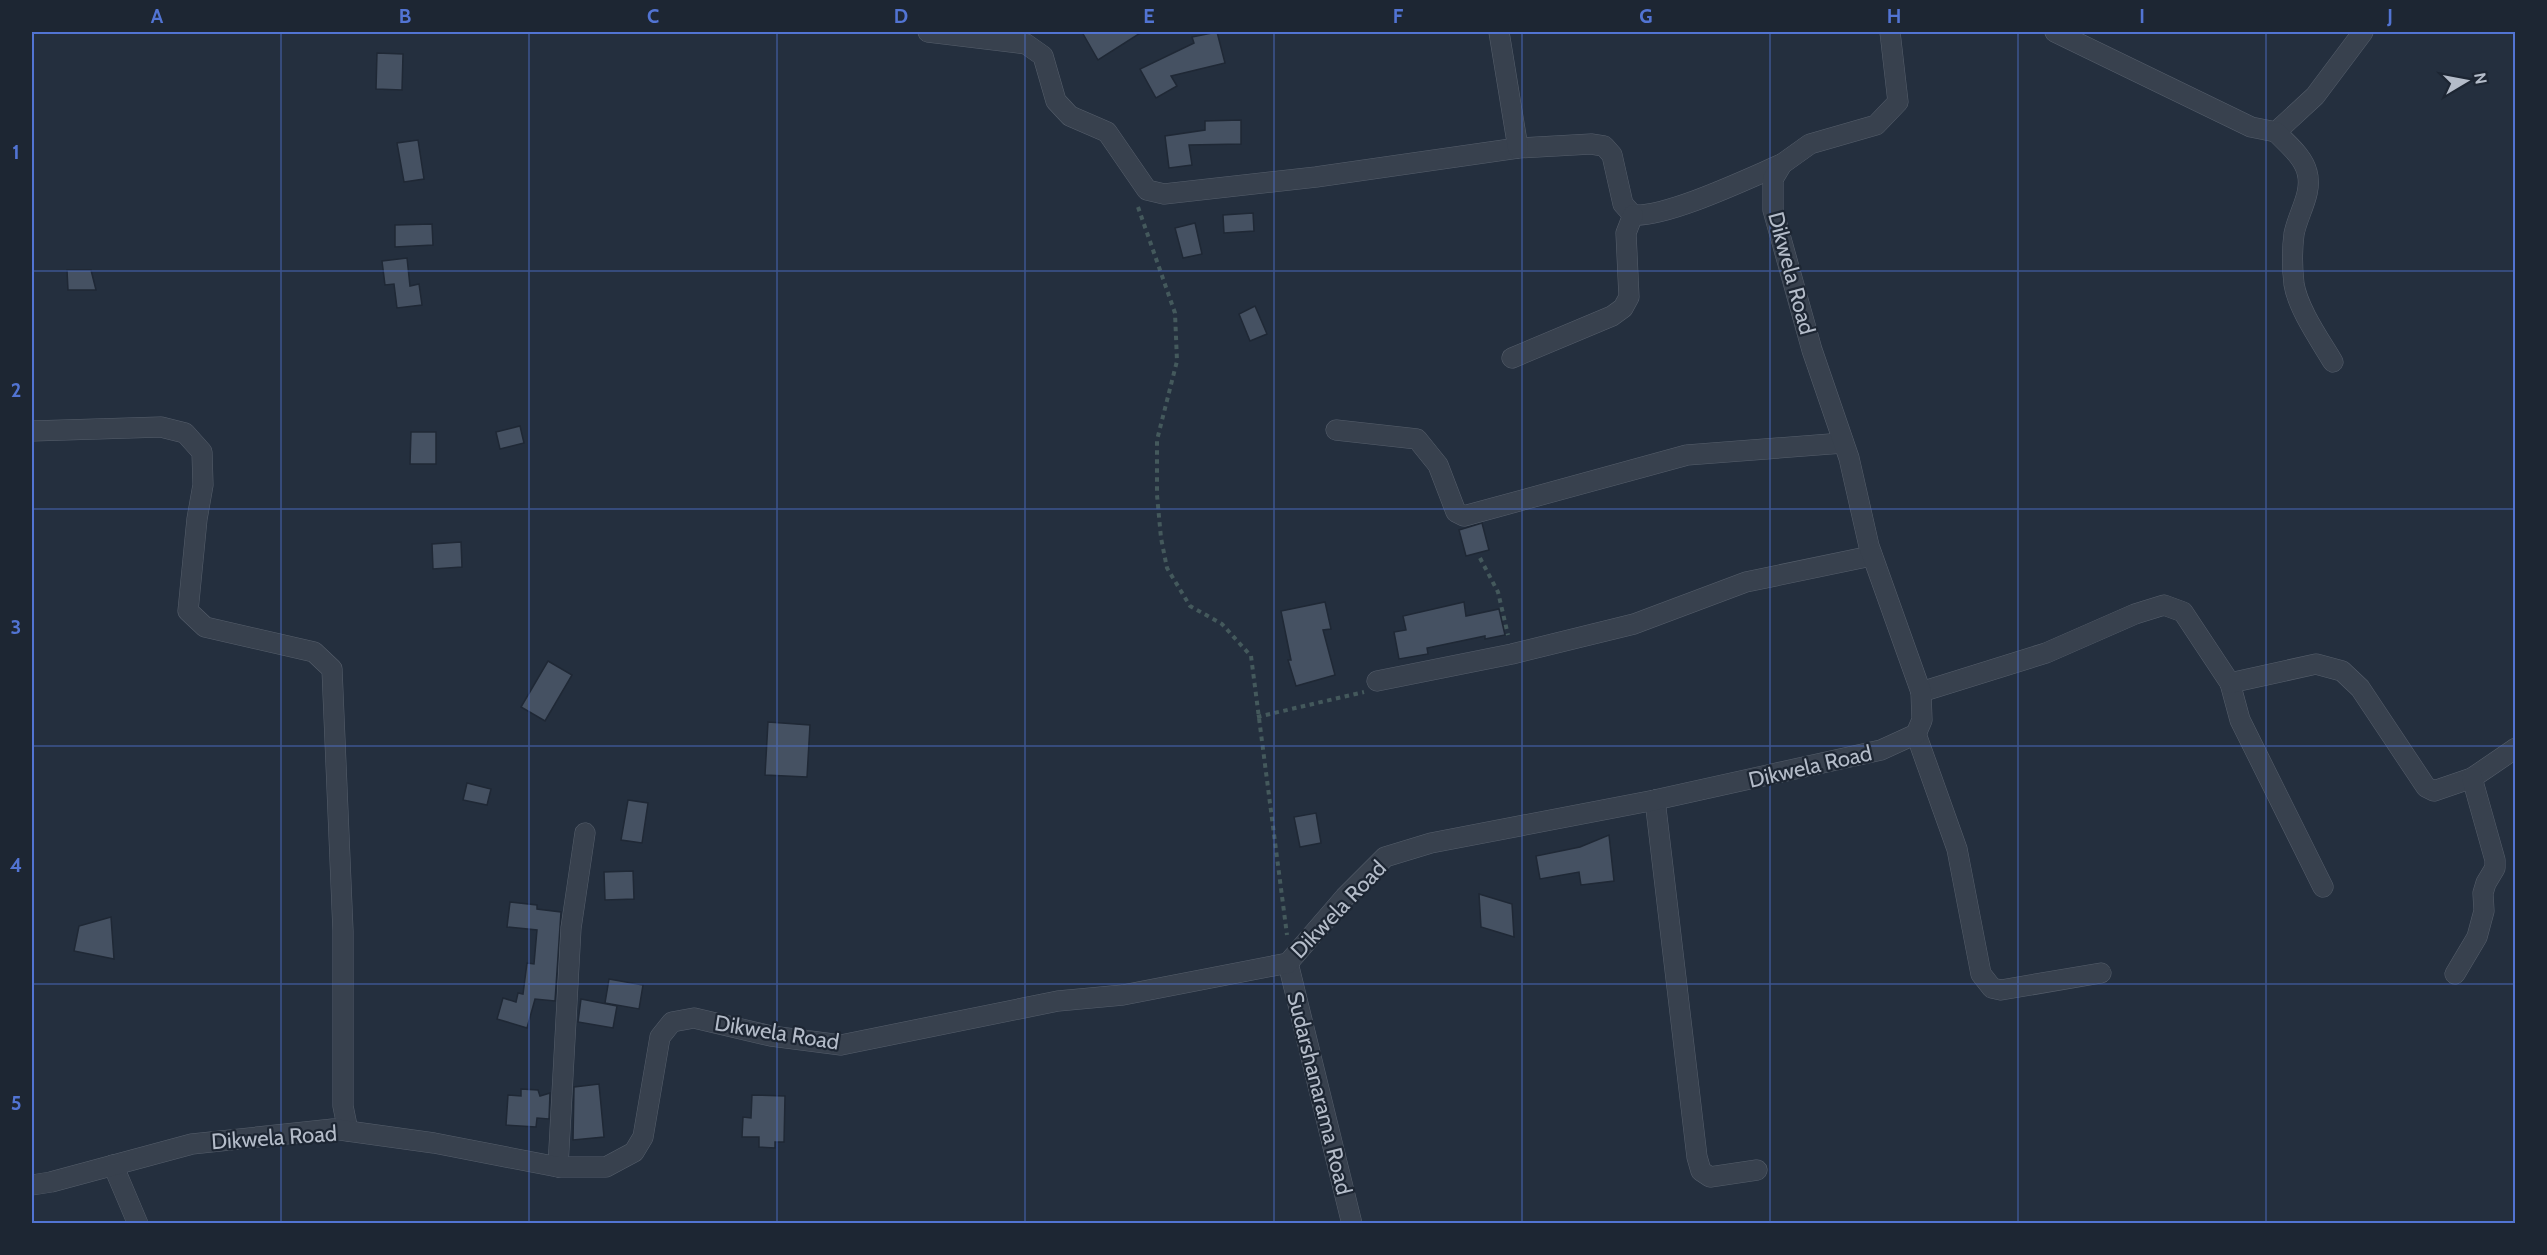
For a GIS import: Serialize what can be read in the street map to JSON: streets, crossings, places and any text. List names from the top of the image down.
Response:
{
  "streets": {
    "street": ["Dikwela Road", "Sudarshanarama Road"]
  },
  "crossings": [
    ["Dikwela Road", "Sudarshanarama Road"]
  ],
  "north": "right",
  "grid": {
    "columns": [
      "A",
      "B",
      "C",
      "D",
      "E",
      "F",
      "G",
      "H",
      "I",
      "J"
    ],
    "rows": [
      "1",
      "2",
      "3",
      "4",
      "5"
    ]
  }
}
